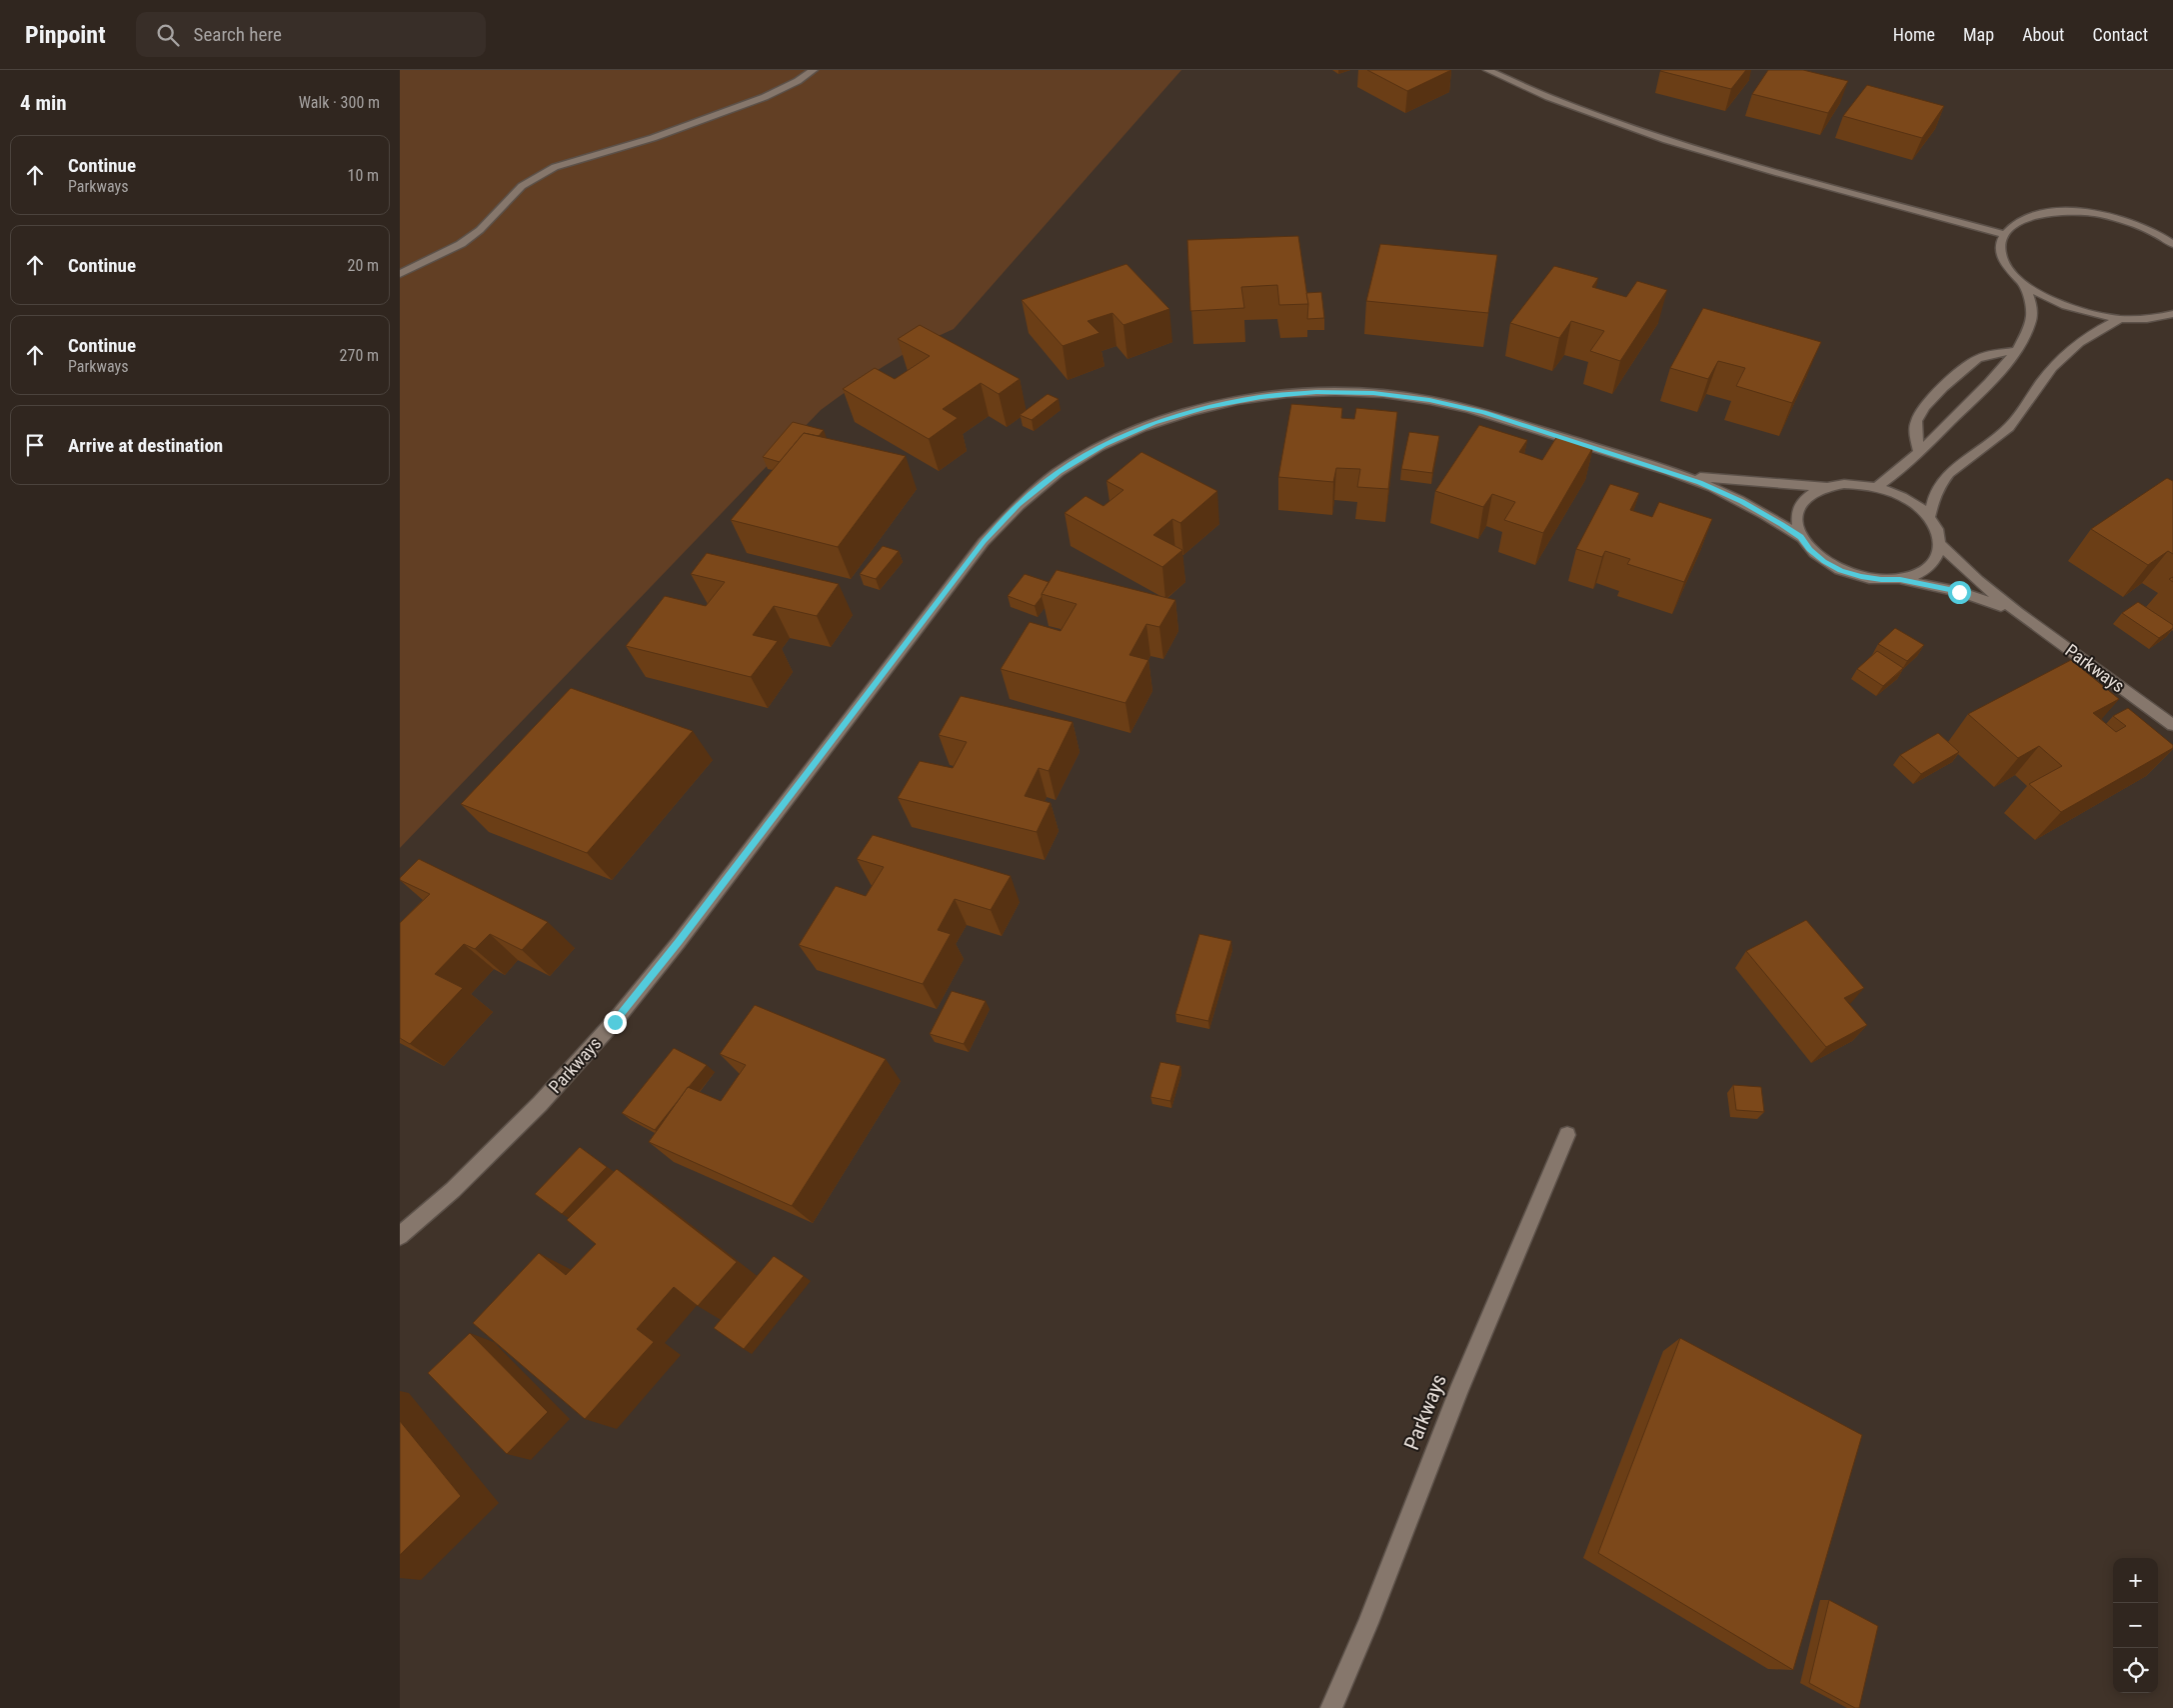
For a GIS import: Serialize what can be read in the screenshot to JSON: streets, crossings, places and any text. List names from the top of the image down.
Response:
{
  "streets": {
    "street": ["Parkways"]
  },
  "page": {
    "header": "Pinpoint",
    "search": "Search here",
    "nav": [
      "Home",
      "Map",
      "About",
      "Contact"
    ],
    "heading": ["4 min", "Walk · 300 m"],
    "list": [
      ["Continue", "Parkways", "10 m"],
      ["Continue", "20 m"],
      ["Continue", "Parkways", "270 m"],
      "Arrive at destination"
    ],
    "map_buttons": ["+", "−"]
  }
}
